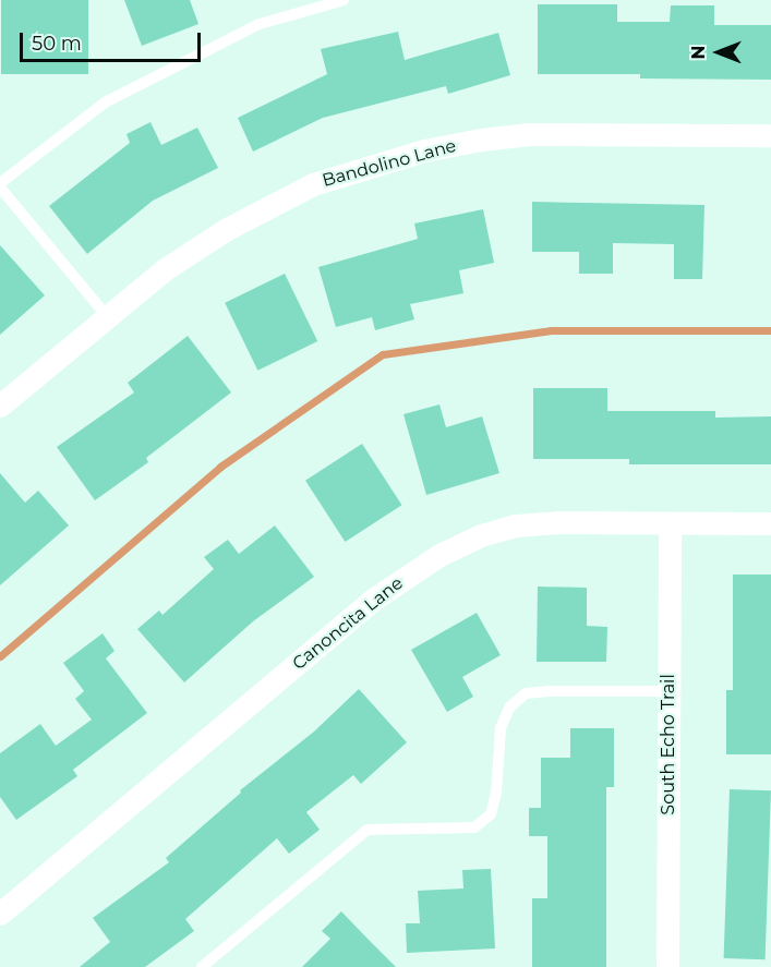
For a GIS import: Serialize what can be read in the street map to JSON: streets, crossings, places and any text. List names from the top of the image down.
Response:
{
  "streets": {
    "street": ["Bandolino Lane", "Canoncita Lane", "South Echo Trail"]
  },
  "crossings": [
    ["Canoncita Lane", "South Echo Trail"]
  ],
  "scale_bar": "50 m",
  "north": "left"
}
